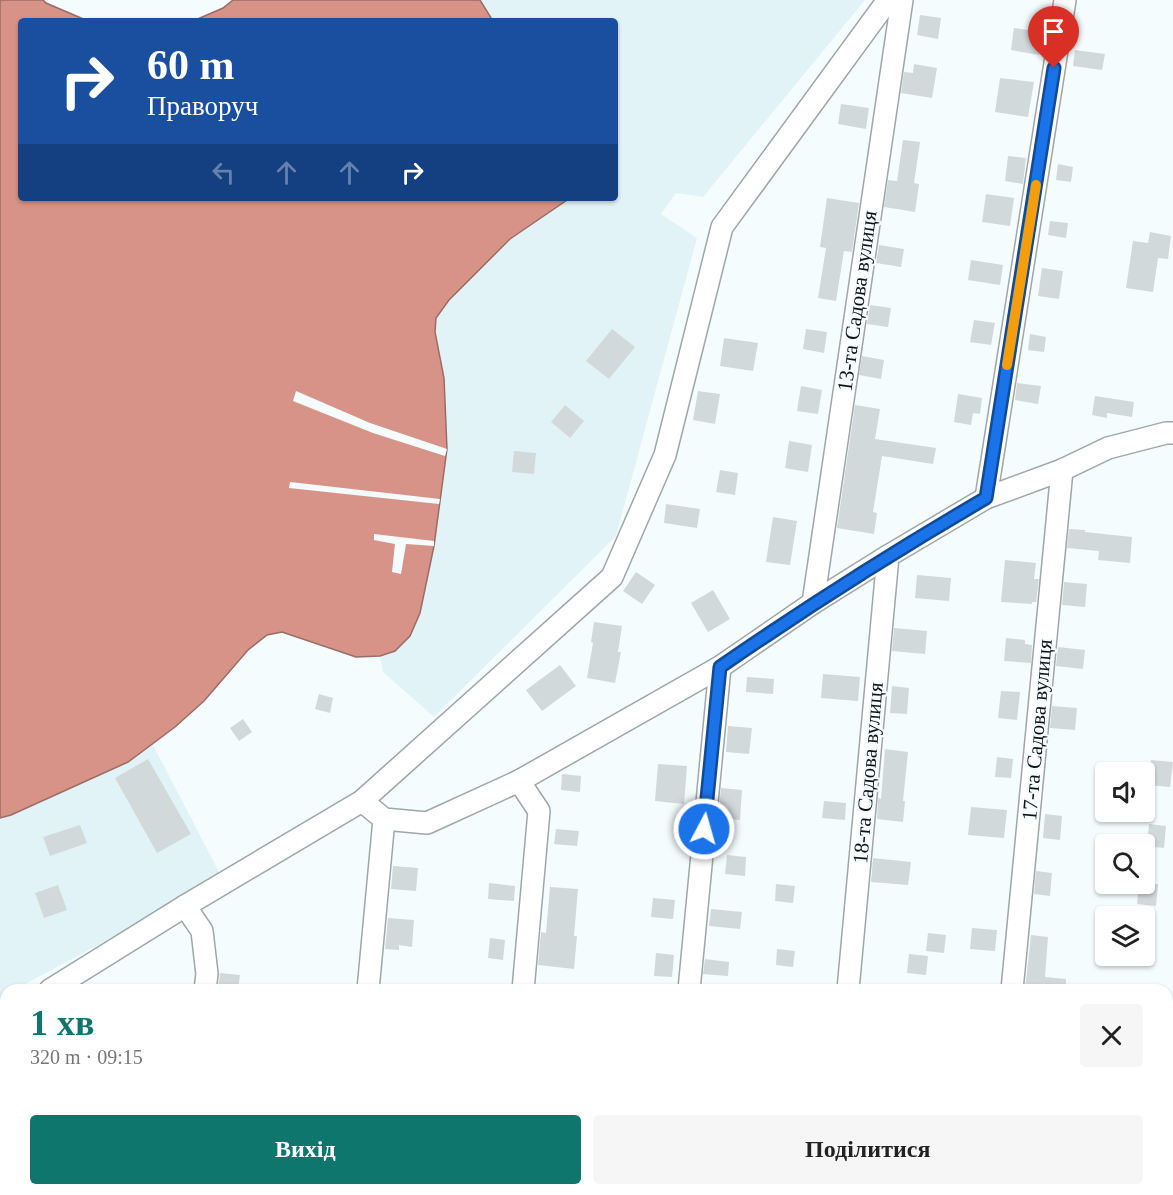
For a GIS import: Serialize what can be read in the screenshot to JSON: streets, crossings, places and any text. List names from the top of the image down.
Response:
{
  "streets": {
    "street": ["13-та Садова вулиця", "17-та Садова вулиця", "18-та Садова вулиця"]
  },
  "page": {
    "turn": ["60 m", "Праворуч"],
    "heading": ["1 хв", "320 m · 09:15"],
    "buttons": ["Вихід", "Поділитися"]
  }
}
